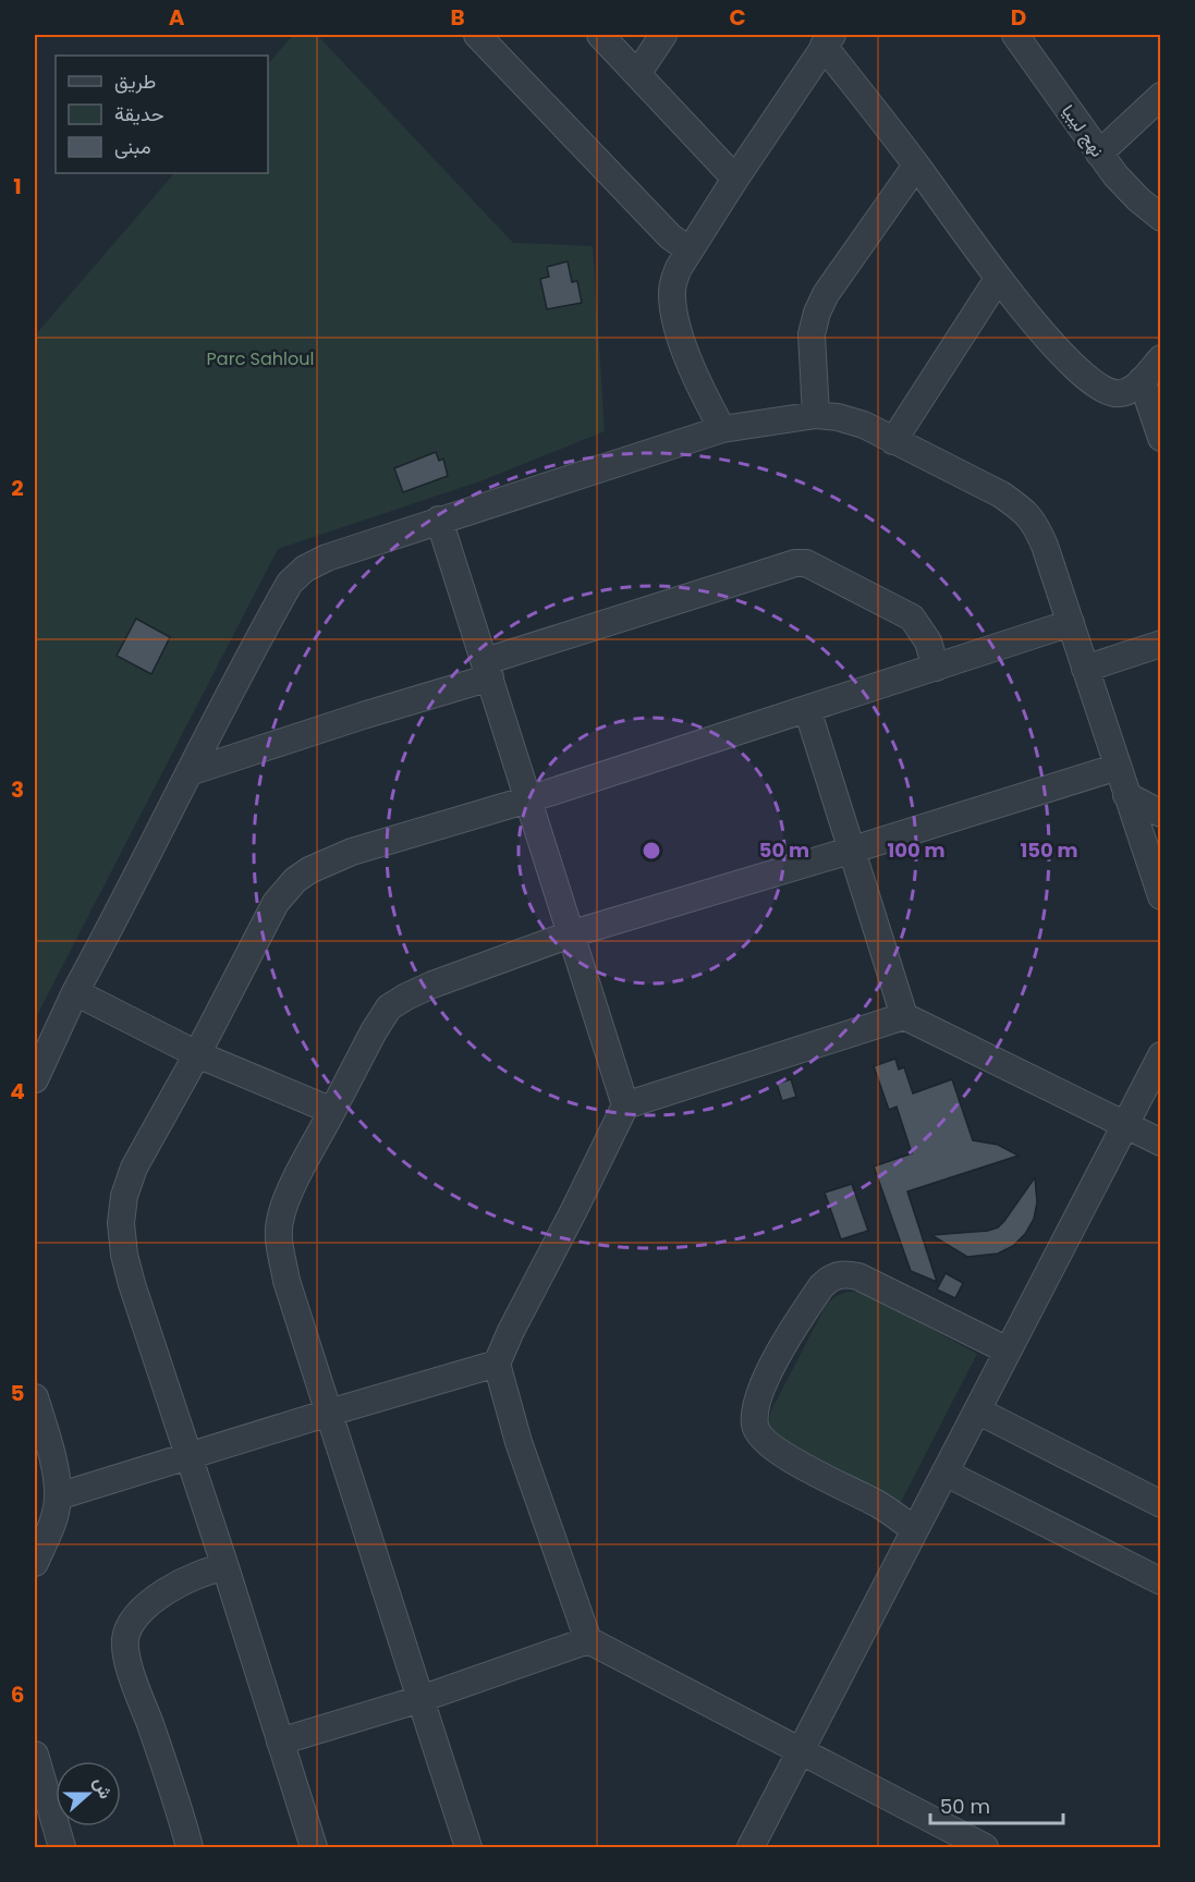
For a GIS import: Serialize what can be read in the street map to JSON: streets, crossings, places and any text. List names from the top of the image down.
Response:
{
  "streets": {
    "street": ["نهج ليبيا"]
  },
  "parks": ["Parc Sahloul"],
  "legend": ["طريق", "حديقة", "مبنى"],
  "scale_bar": "50 m",
  "north": "right",
  "grid": {
    "columns": [
      "A",
      "B",
      "C",
      "D"
    ],
    "rows": [
      "1",
      "2",
      "3",
      "4",
      "5",
      "6"
    ]
  },
  "rings": ["50 m", "100 m", "150 m"]
}
